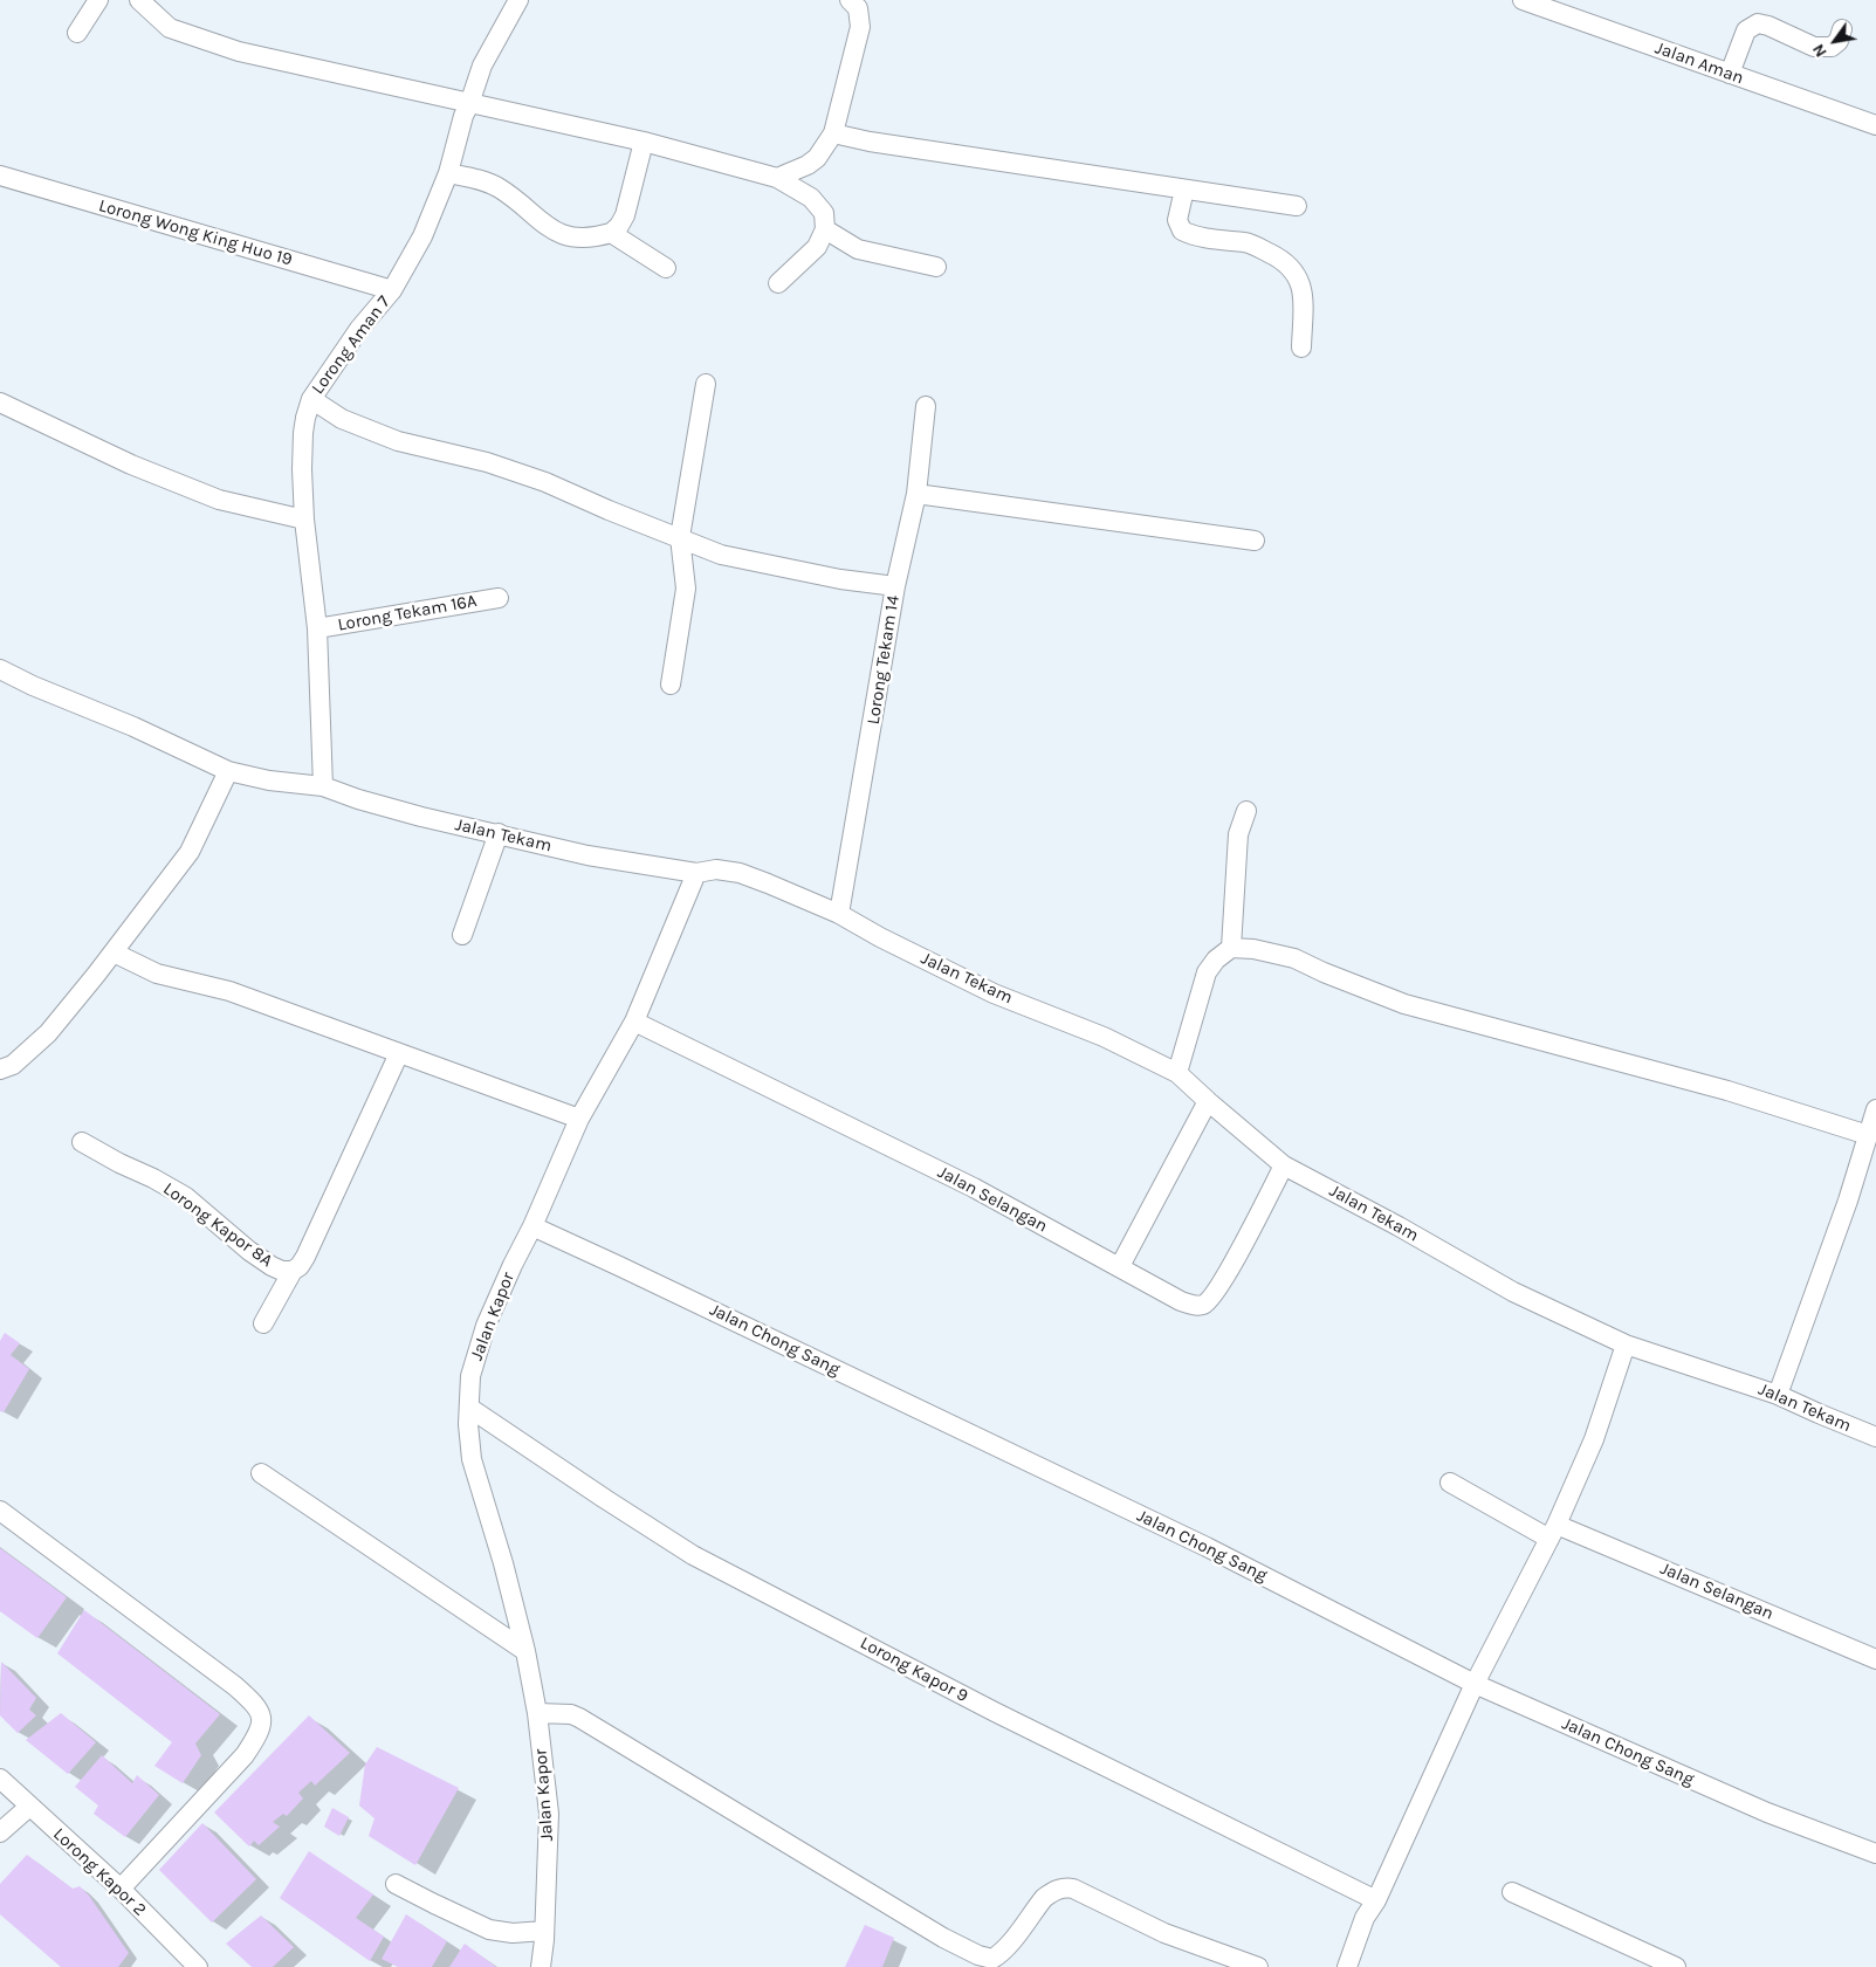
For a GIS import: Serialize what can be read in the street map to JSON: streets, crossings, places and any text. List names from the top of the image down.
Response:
{
  "streets": {
    "street": [
      "Jalan Aman",
      "Lorong Wong King Huo 19",
      "Lorong Aman 7",
      "Lorong Tekam 16A",
      "Lorong Tekam 14",
      "Jalan Tekam",
      "Jalan Selangan",
      "Lorong Kapor 8A",
      "Jalan Kapor",
      "Jalan Chong Sang",
      "Lorong Kapor 9",
      "Lorong Kapor 2"
    ]
  },
  "crossings": [
    ["Lorong Wong King Huo 19", "Lorong Aman 7"],
    ["Lorong Aman 7", "Lorong Tekam 16A"],
    ["Lorong Aman 7", "Jalan Tekam"],
    ["Lorong Tekam 14", "Jalan Tekam"],
    ["Jalan Tekam", "Jalan Selangan"],
    ["Jalan Tekam", "Jalan Kapor"],
    ["Jalan Selangan", "Jalan Kapor"],
    ["Jalan Kapor", "Jalan Chong Sang"],
    ["Jalan Kapor", "Lorong Kapor 9"]
  ],
  "north": "bottom left"
}
